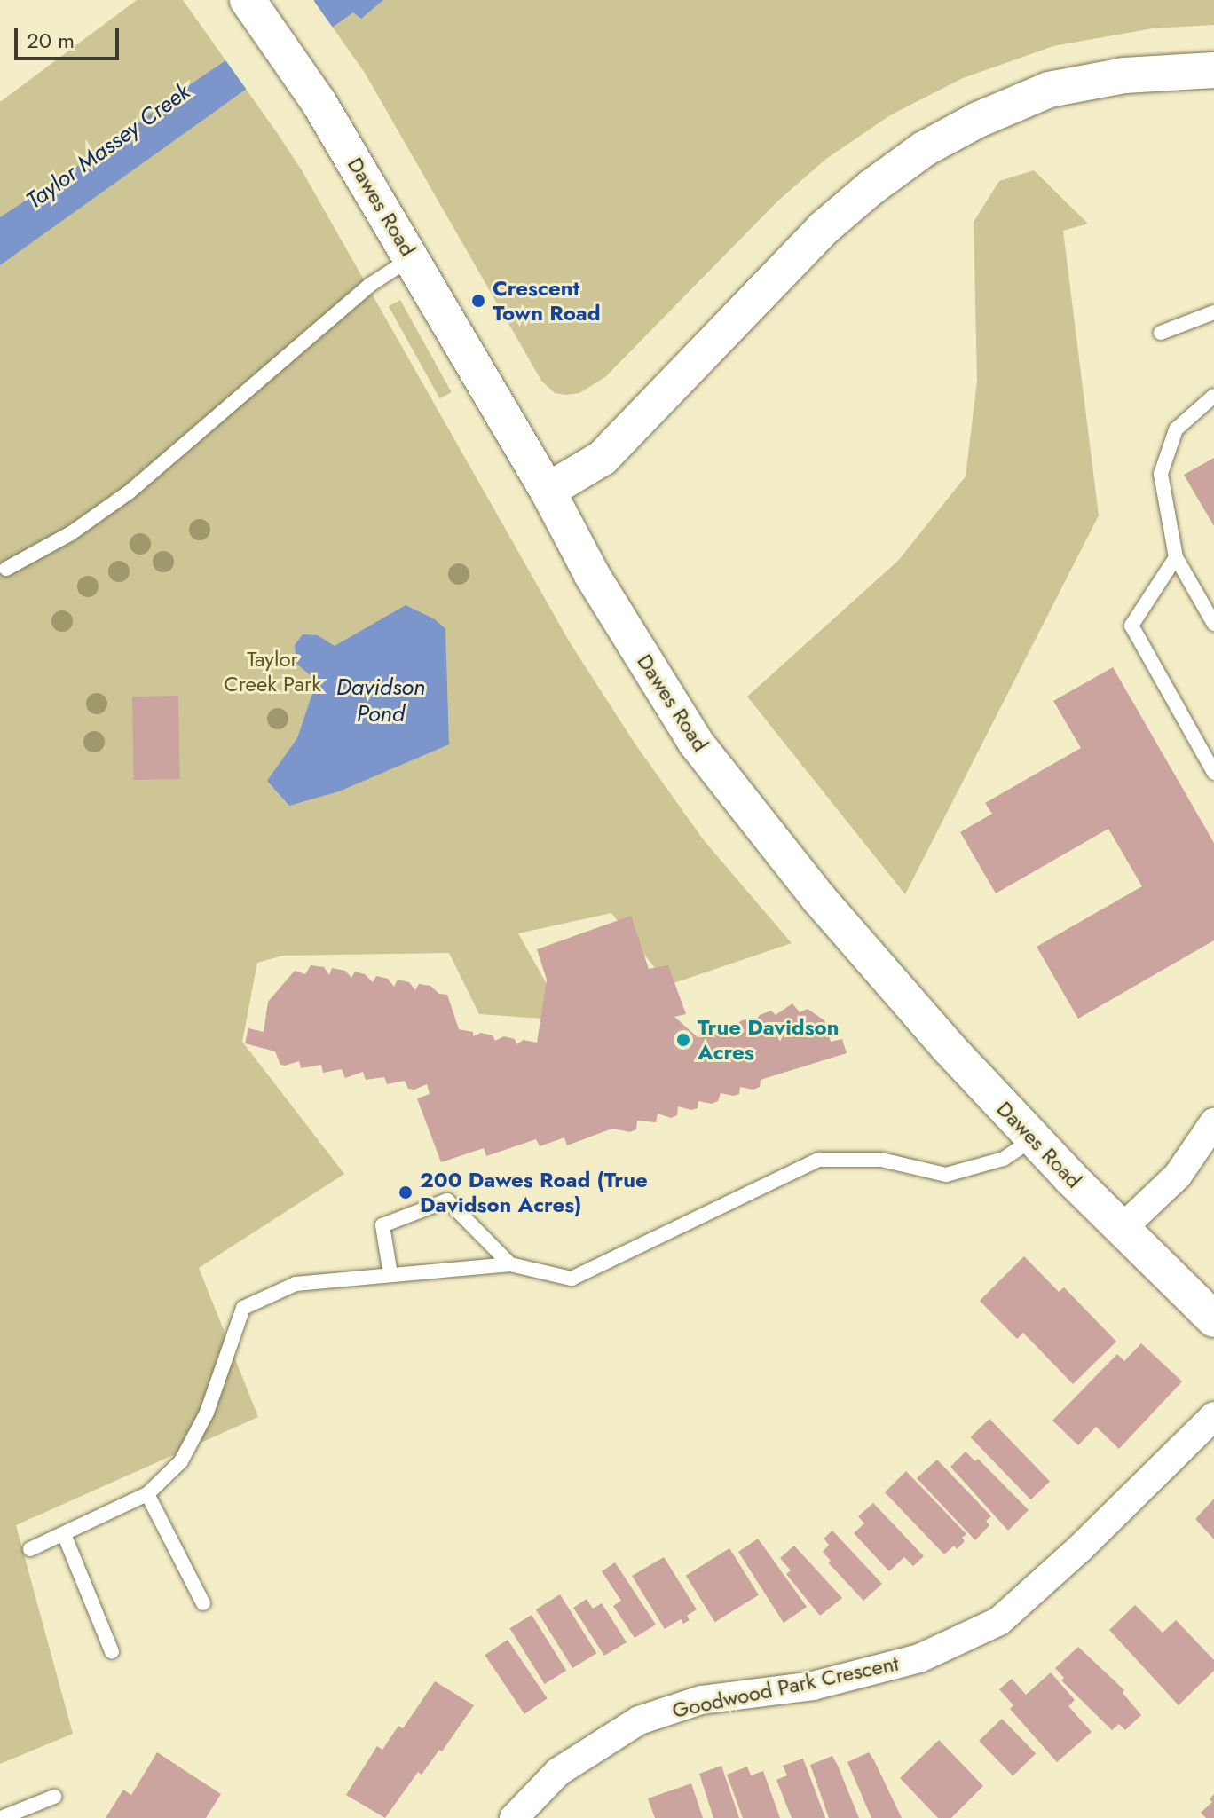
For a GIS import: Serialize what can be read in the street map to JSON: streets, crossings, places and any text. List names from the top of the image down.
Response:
{
  "streets": {
    "street": ["Dawes Road", "Goodwood Park Crescent"]
  },
  "water": ["Taylor Massey Creek", "Davidson Pond"],
  "parks": ["Taylor Creek Park"],
  "places": ["Crescent Town Road", "True Davidson Acres", "200 Dawes Road (True Davidson Acres)"],
  "scale_bar": "20 m"
}
